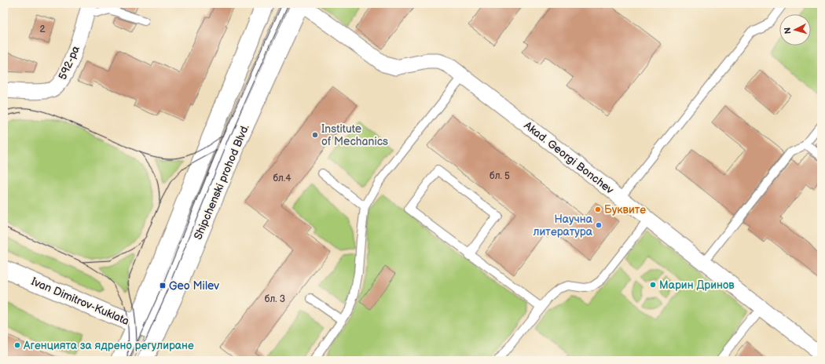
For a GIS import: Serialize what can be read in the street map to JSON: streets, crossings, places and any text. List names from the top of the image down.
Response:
{
  "streets": {
    "main road": ["Shipchenski prohod Blvd.", "Ivan Dimitrov-Kuklata"],
    "street": ["592-ра", "Akad. Georgi Bonchev"]
  },
  "crossings": [
    ["Akad. Georgi Bonchev", "Shipchenski prohod Blvd."],
    ["Shipchenski prohod Blvd.", "Ivan Dimitrov-Kuklata"]
  ],
  "places": {
    "other": [
      "Institute of Mechanics",
      "Буквите",
      "Научна литература",
      "Марин Дринов",
      "Агенцията за ядрено регулиране"
    ],
    "transit": ["Geo Milev"]
  },
  "house_numbers": [
    "2",
    "бл. 5",
    "бл.4",
    "бл. 3"
  ],
  "north": "left"
}
